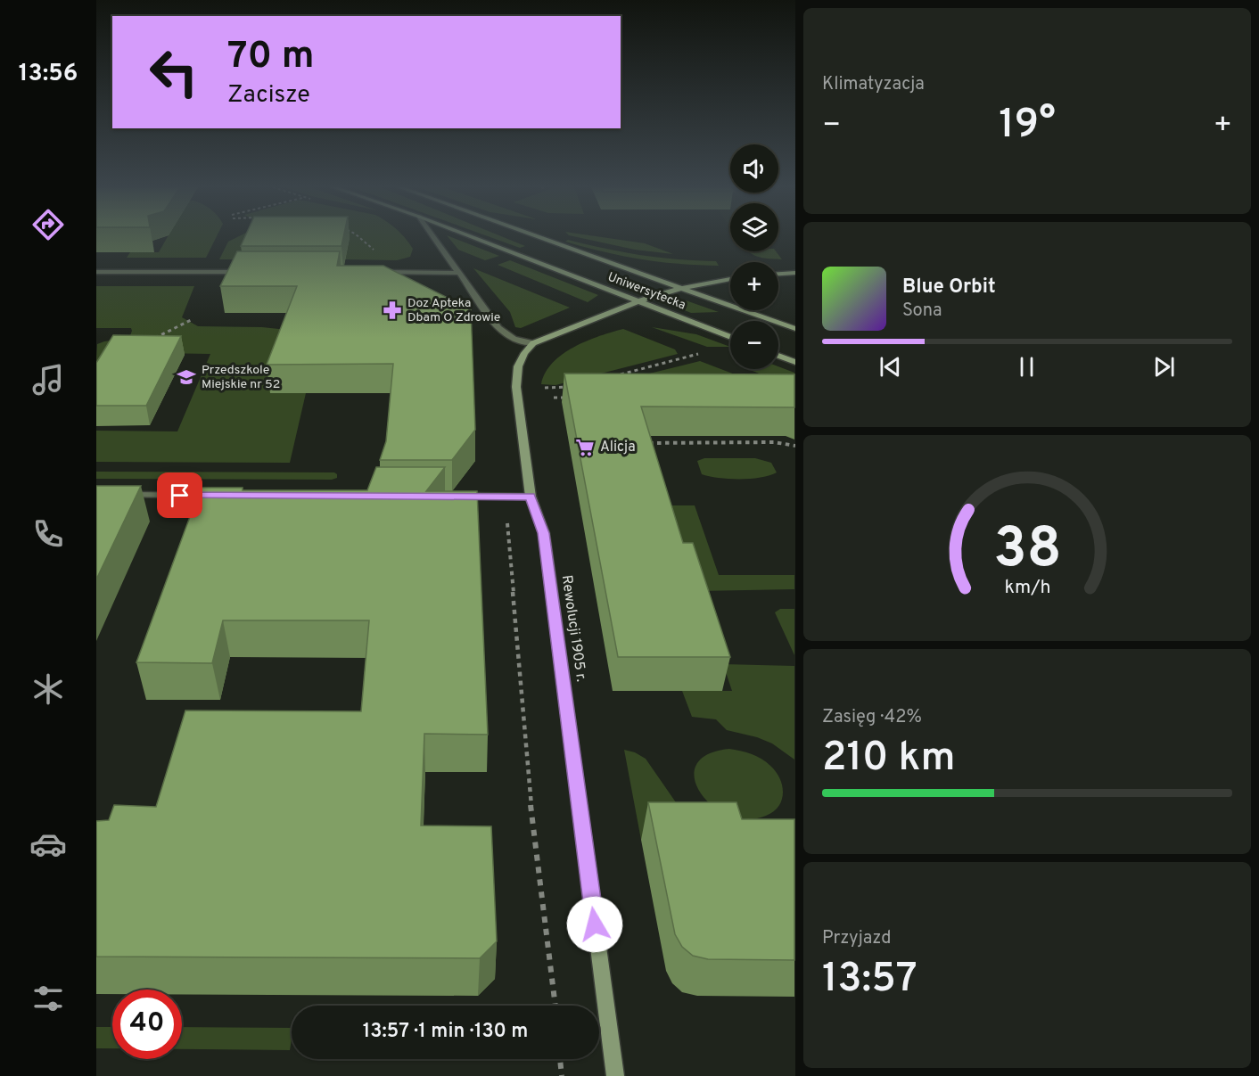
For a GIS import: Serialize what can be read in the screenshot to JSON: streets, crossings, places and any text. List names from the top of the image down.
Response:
{
  "streets": {
    "main road": ["Uniwersytecka", "Rewolucji 1905 r."]
  },
  "places": {
    "pharmacy": ["Doz Apteka Dbam O Zdrowie"],
    "school or university": ["Przedszkole Miejskie nr 52"],
    "supermarket": ["Alicja"]
  },
  "page": {
    "tabs": "13:56",
    "tile": [
      "Klimatyzacja",
      ["Zasięg · 42%", "210 km"],
      ["Przyjazd", "13:57"]
    ],
    "turn": ["70 m", "Zacisze"],
    "heat": ["−", "19°", "+"],
    "map_buttons": ["+", "−"],
    "song": ["Blue Orbit", "Sona"],
    "limit": "40",
    "trip": "13:57 · 1 min · 130 m",
    "gauge": ["38", "km/h"]
  }
}
